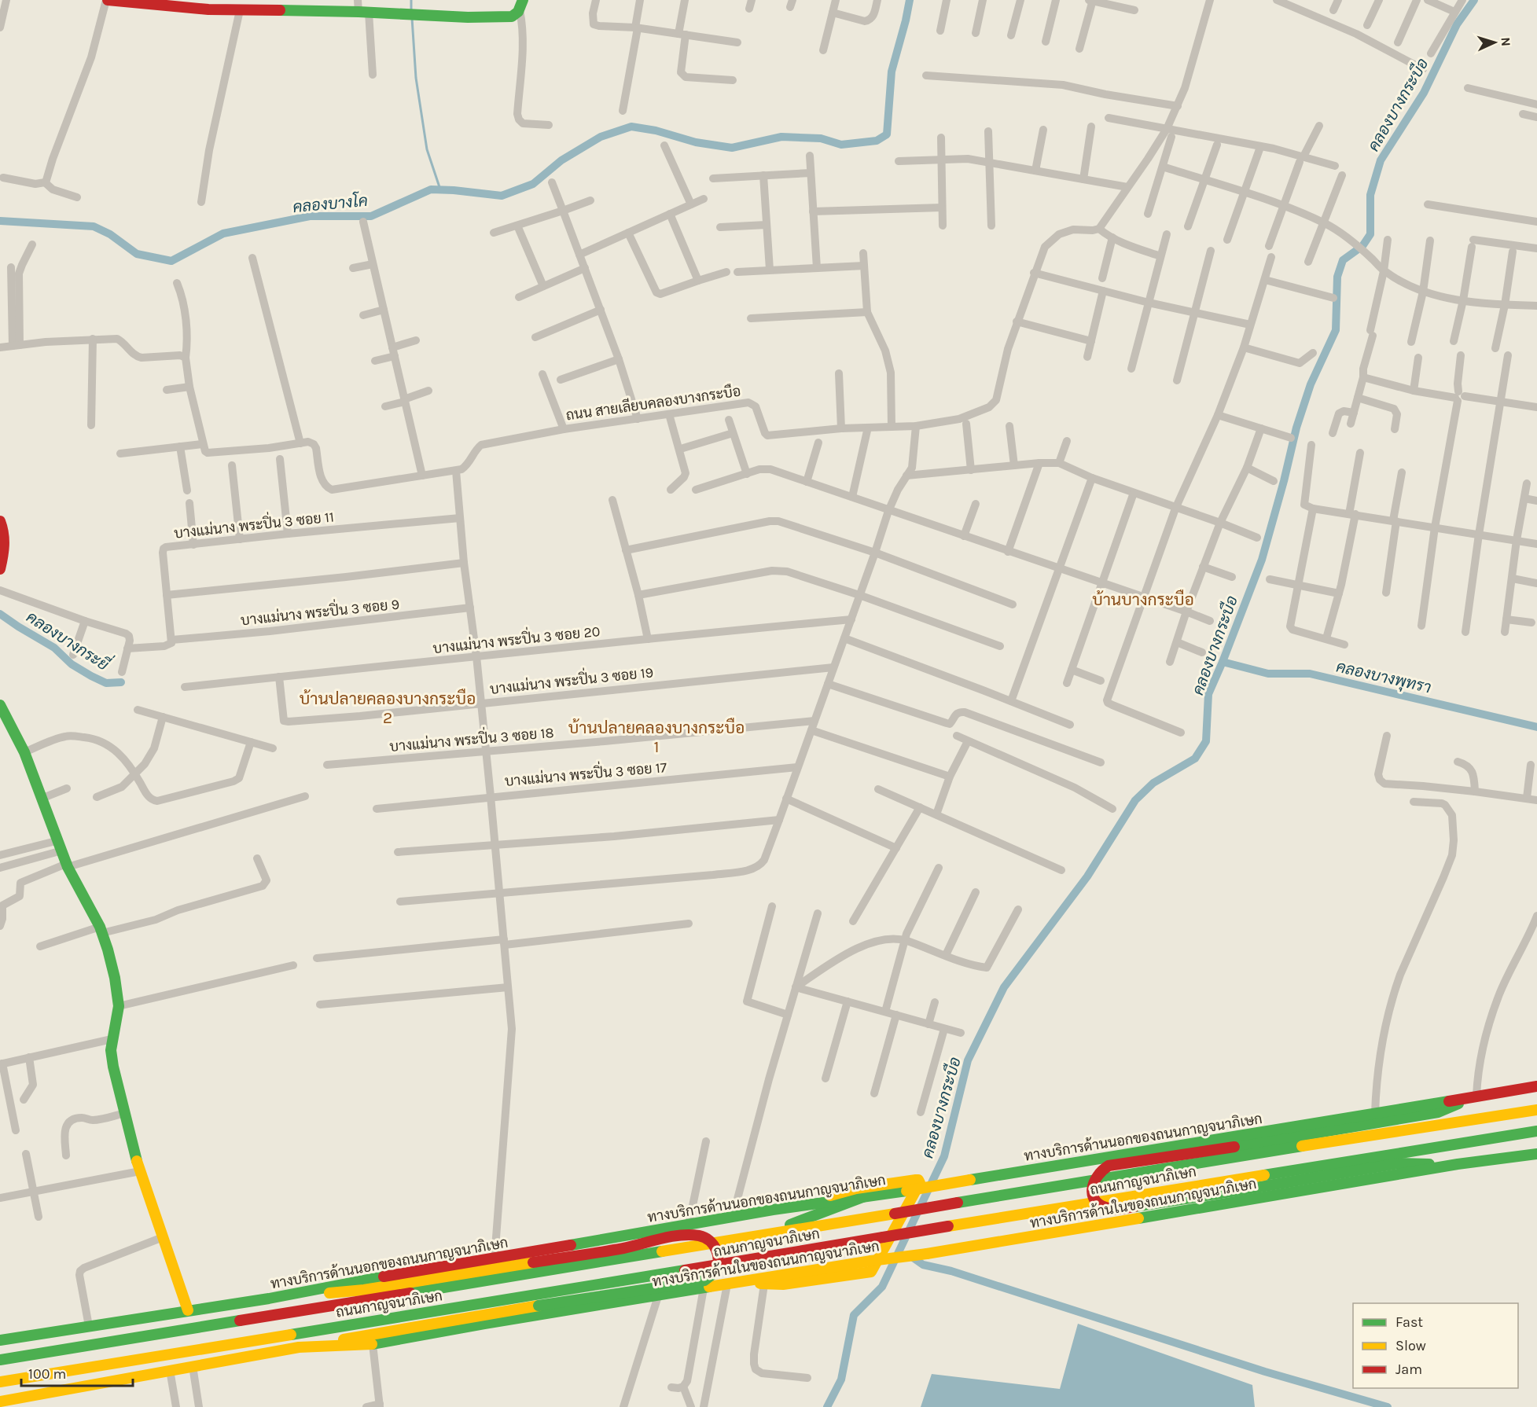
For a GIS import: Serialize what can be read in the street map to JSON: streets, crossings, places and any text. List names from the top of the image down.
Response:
{
  "streets": {
    "main road": ["ทางบริการด้านนอกของถนนกาญจนาภิเษก", "ถนนกาญจนาภิเษก", "ทางบริการด้านในของถนนกาญจนาภิเษก"],
    "street": [
      "ถนน สายเลียบคลองบางกระบือ",
      "บางแม่นาง พระปิ่น 3 ซอย 11",
      "บางแม่นาง พระปิ่น 3 ซอย 9",
      "บางแม่นาง พระปิ่น 3 ซอย 20",
      "บางแม่นาง พระปิ่น 3 ซอย 19",
      "บางแม่นาง พระปิ่น 3 ซอย 18",
      "บางแม่นาง พระปิ่น 3 ซอย 17"
    ]
  },
  "crossings": [
    ["บางแม่นาง พระปิ่น 3 ซอย 11", "บางแม่นาง พระปิ่น 3 ซอย 9"],
    ["บางแม่นาง พระปิ่น 3 ซอย 20", "บางแม่นาง พระปิ่น 3 ซอย 19"]
  ],
  "districts": ["บ้านบางกระบือ", "บ้านปลายคลองบางกระบือ 2", "บ้านปลายคลองบางกระบือ 1"],
  "water": [
    "คลองบางกระบือ",
    "คลองบางโค",
    "คลองบางกระยี่",
    "คลองบางพุทรา"
  ],
  "legend": ["Fast", "Slow", "Jam"],
  "scale_bar": "100 m",
  "north": "right"
}
